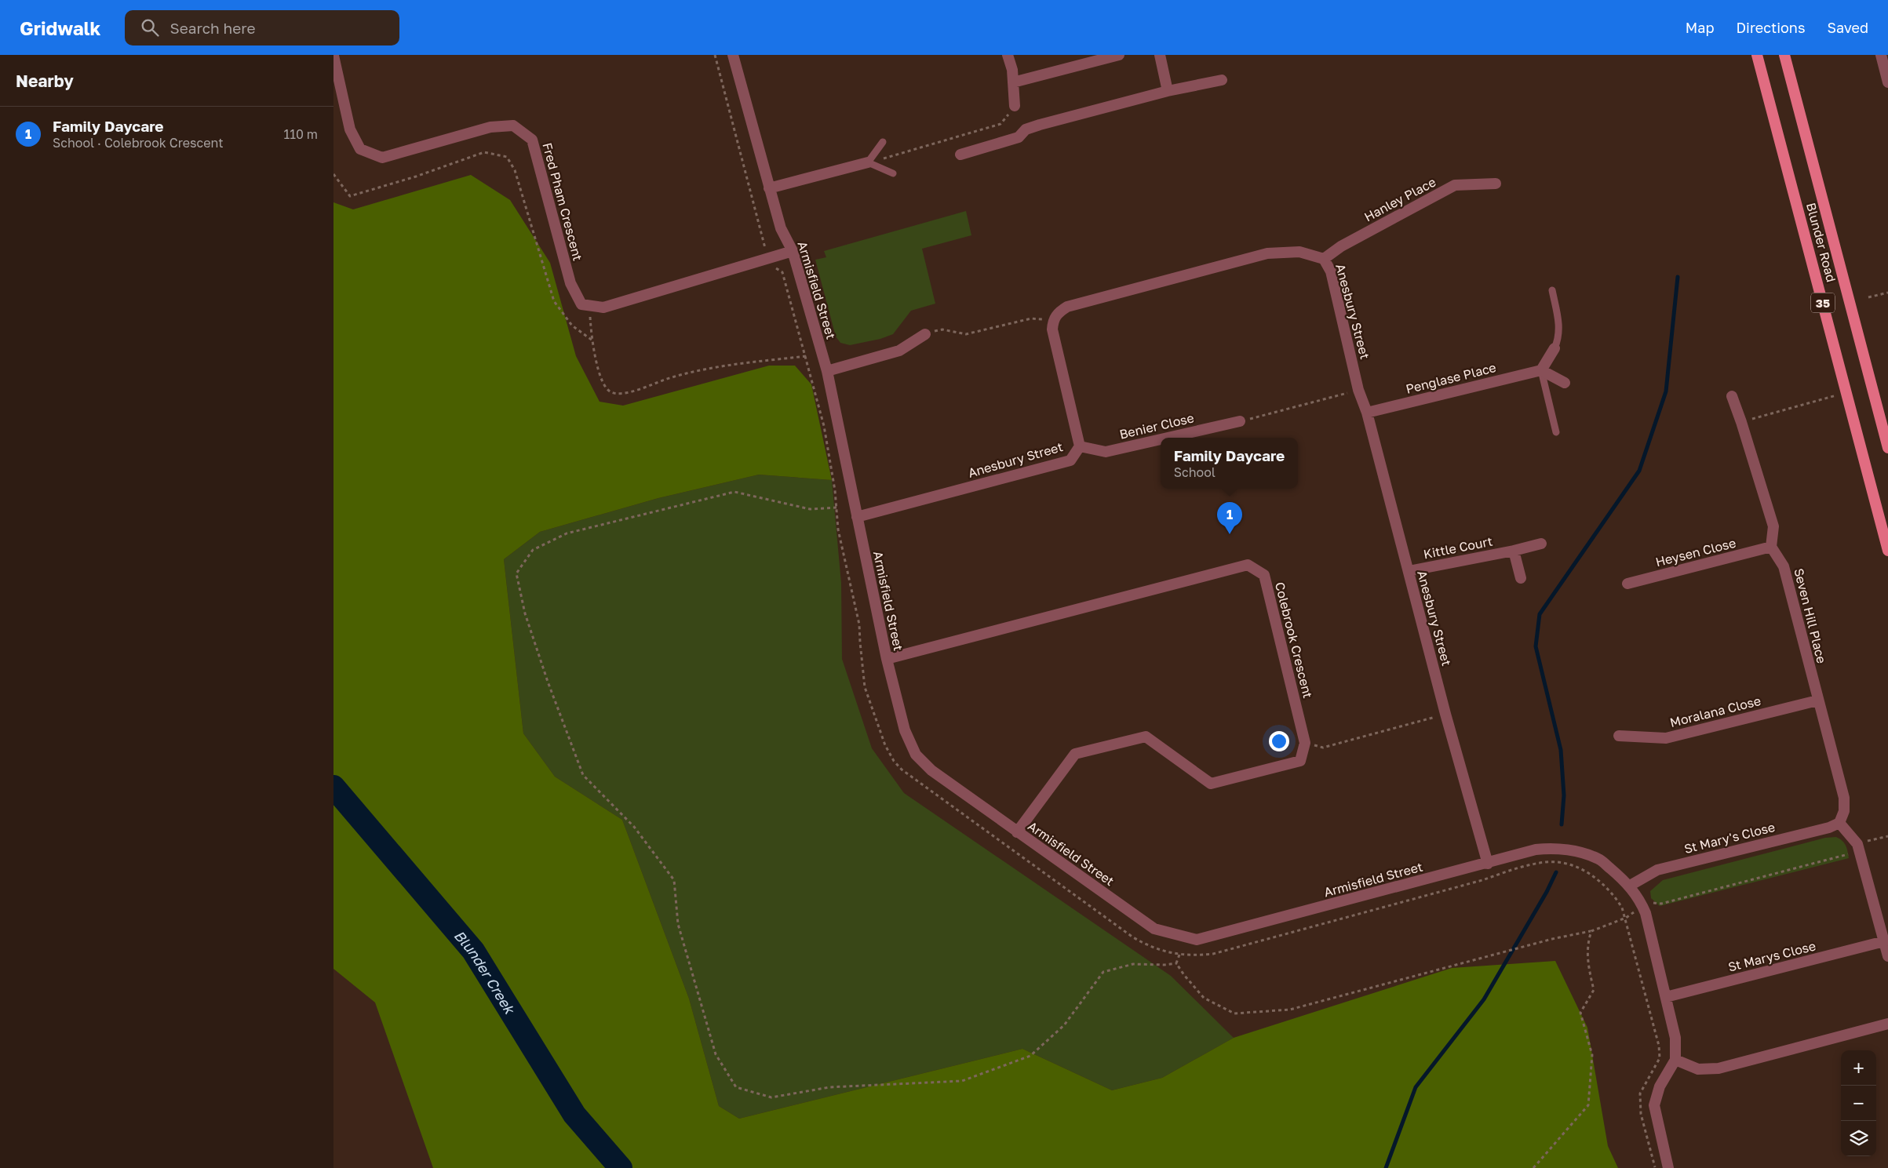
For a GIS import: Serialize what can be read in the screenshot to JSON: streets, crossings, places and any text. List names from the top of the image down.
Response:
{
  "streets": {
    "main road": ["Blunder Road", "35"],
    "street": [
      "Hanley Place",
      "Fred Pham Crescent",
      "Armisfield Street",
      "Anesbury Street",
      "Penglase Place",
      "Benier Close",
      "Kittle Court",
      "Heysen Close",
      "Seven Hill Place",
      "Colebrook Crescent",
      "Moralana Close",
      "St Mary's Close",
      "St Marys Close"
    ]
  },
  "crossings": [
    ["Hanley Place", "Anesbury Street"],
    ["Armisfield Street", "Anesbury Street"],
    ["Armisfield Street", "Colebrook Crescent"],
    ["Armisfield Street", "St Mary's Close"],
    ["Armisfield Street", "St Marys Close"],
    ["Anesbury Street", "Penglase Place"],
    ["Anesbury Street", "Benier Close"],
    ["Anesbury Street", "Kittle Court"],
    ["Heysen Close", "Seven Hill Place"],
    ["Seven Hill Place", "Moralana Close"],
    ["Seven Hill Place", "St Mary's Close"]
  ],
  "water": ["Blunder Creek"],
  "page": {
    "header": "Gridwalk",
    "search": "Search here",
    "nav": ["Map", "Directions", "Saved"],
    "heading": "Nearby",
    "list": [
      {
        "mark": "1",
        "name": "Family Daycare",
        "note": "School · Colebrook Crescent",
        "value": "110 m"
      }
    ],
    "popup": ["Family Daycare", "School"],
    "pins": "1",
    "map_buttons": ["+", "−"]
  }
}
